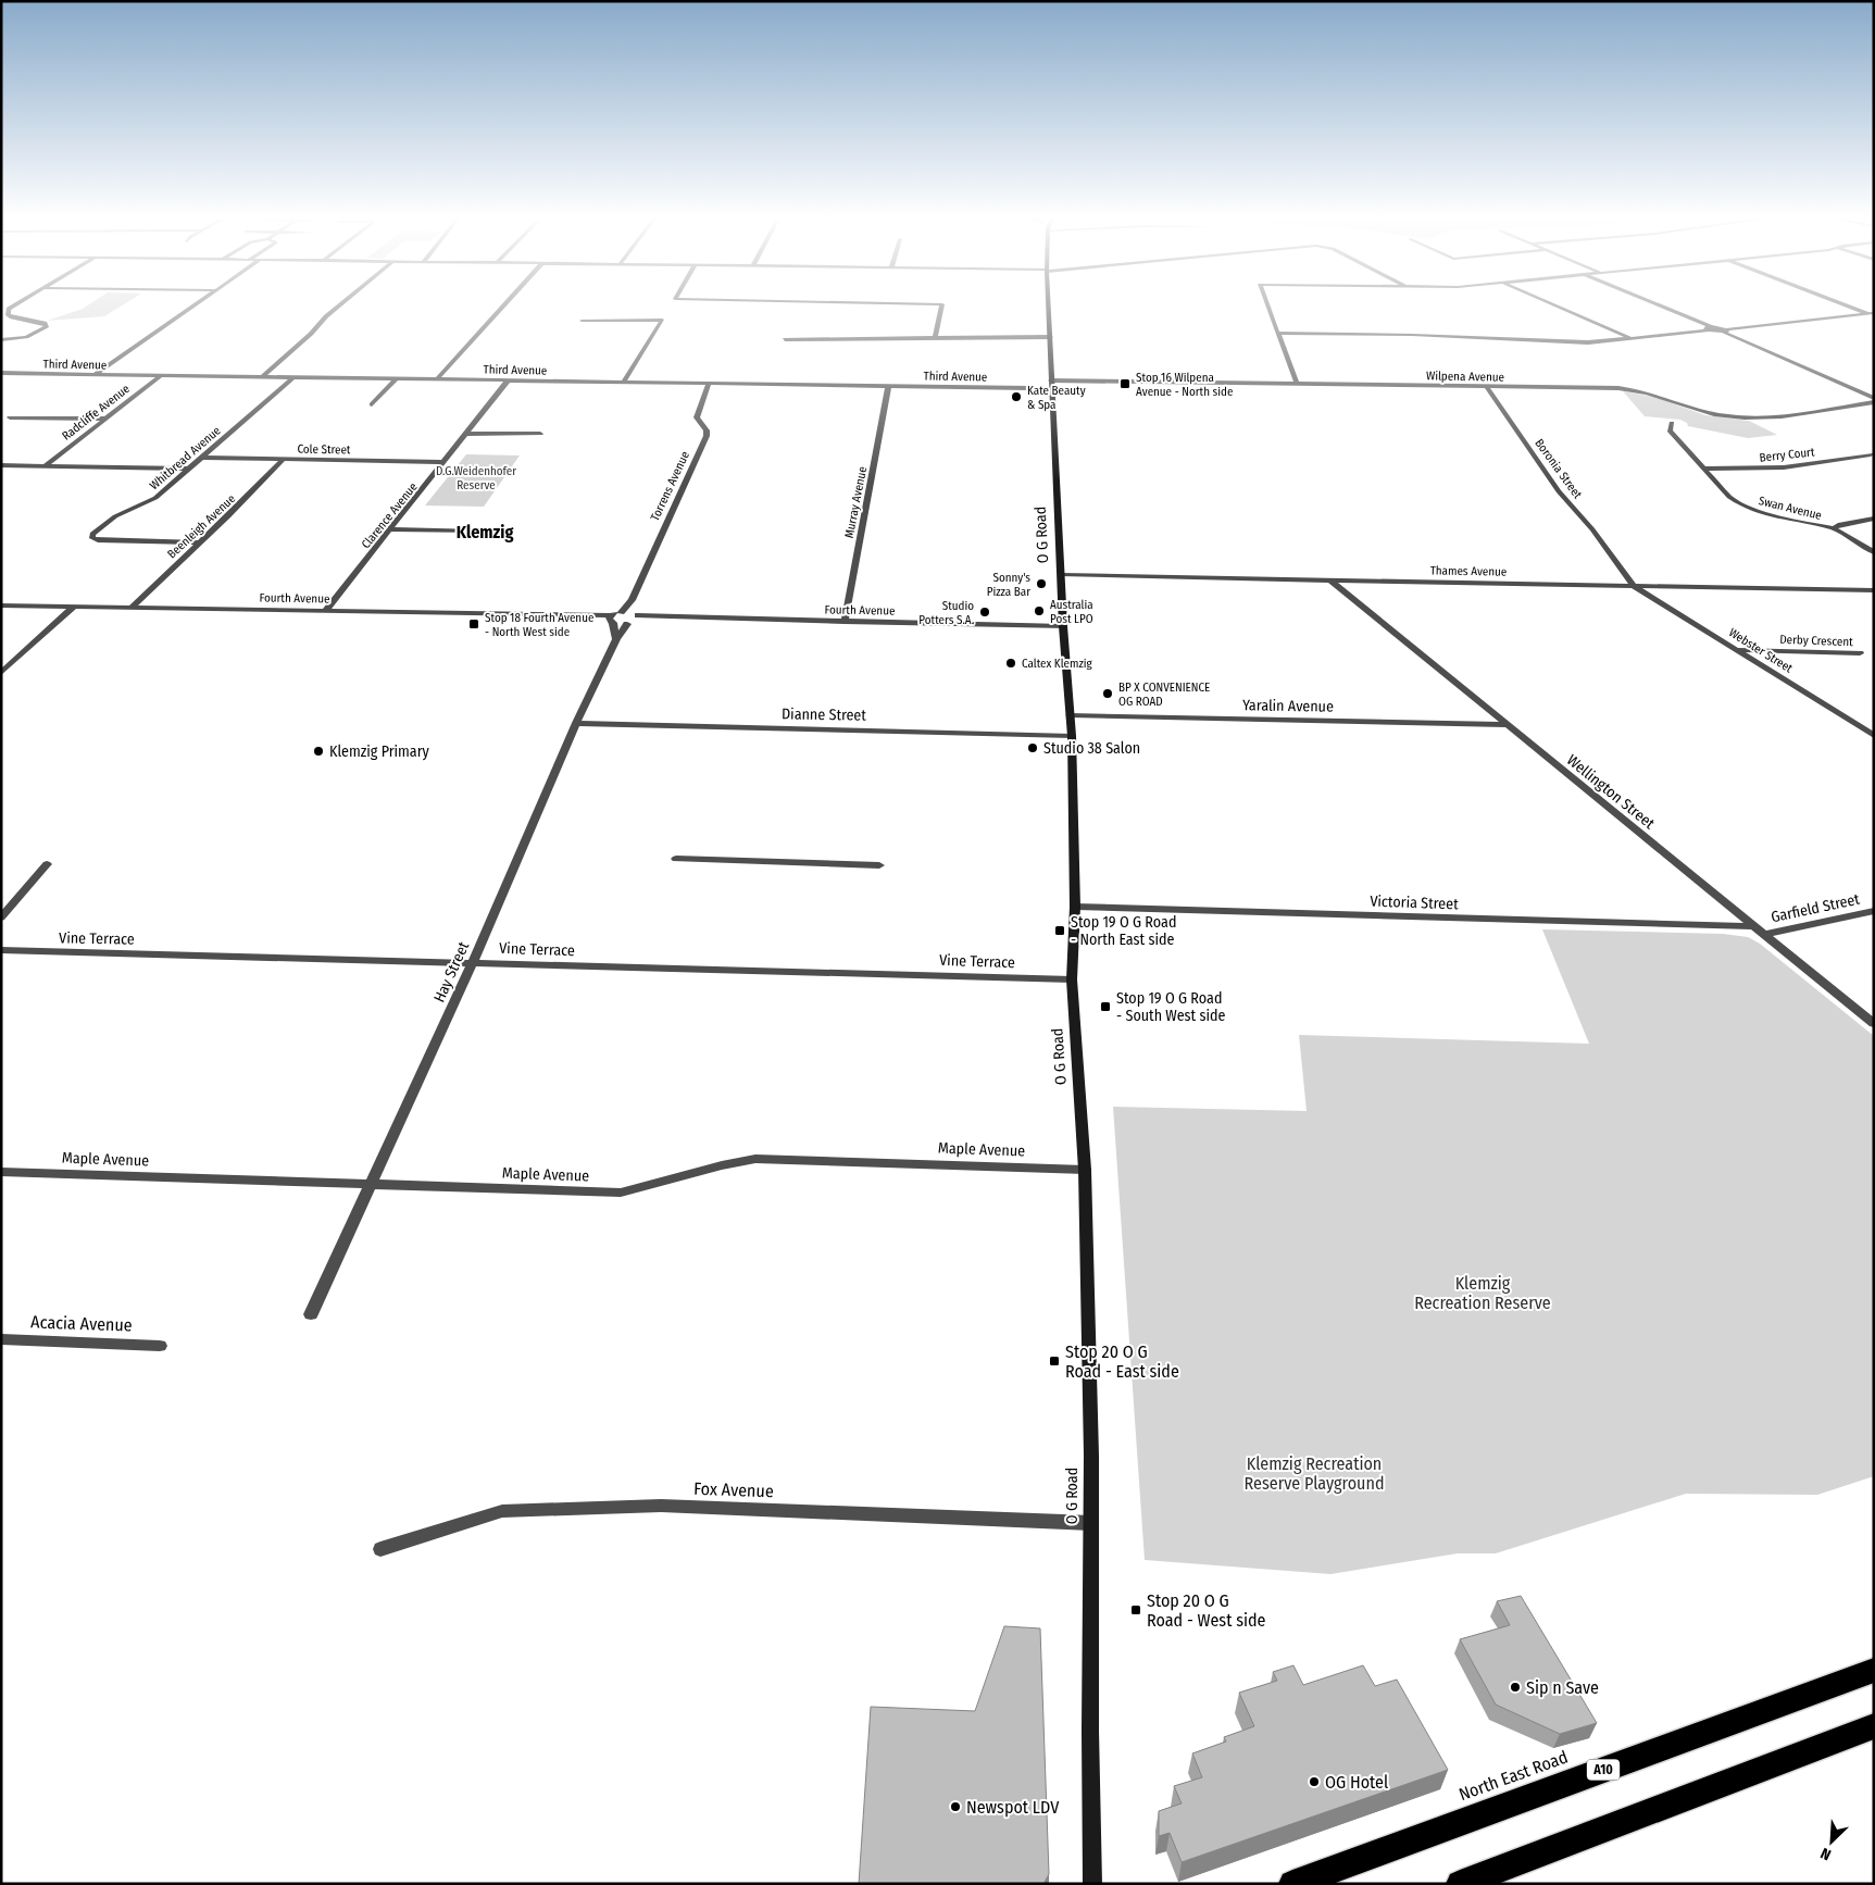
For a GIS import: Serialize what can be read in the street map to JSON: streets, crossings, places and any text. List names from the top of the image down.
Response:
{
  "streets": {
    "highway": ["A10", "North East Road"],
    "main road": ["O G Road"],
    "street": [
      "Third Avenue",
      "Wilpena Avenue",
      "Radcliffe Avenue",
      "Cole Street",
      "Berry Court",
      "Whitbread Avenue",
      "Boronia Street",
      "Torrens Avenue",
      "Murray Avenue",
      "Swan Avenue",
      "Clarence Avenue",
      "Beenleigh Avenue",
      "Thames Avenue",
      "Fourth Avenue",
      "Derby Crescent",
      "Webster Street",
      "Yaralin Avenue",
      "Dianne Street",
      "Wellington Street",
      "Victoria Street",
      "Garfield Street",
      "Vine Terrace",
      "Hay Street",
      "Maple Avenue",
      "Acacia Avenue",
      "Fox Avenue"
    ]
  },
  "crossings": [
    ["Third Avenue", "Wilpena Avenue"],
    ["Third Avenue", "Radcliffe Avenue"],
    ["Third Avenue", "Whitbread Avenue"],
    ["Third Avenue", "Torrens Avenue"],
    ["Third Avenue", "Murray Avenue"],
    ["Third Avenue", "Clarence Avenue"],
    ["Third Avenue", "O G Road"],
    ["Wilpena Avenue", "Boronia Street"],
    ["Wilpena Avenue", "O G Road"],
    ["Cole Street", "Whitbread Avenue"],
    ["Cole Street", "Clarence Avenue"],
    ["Cole Street", "Beenleigh Avenue"],
    ["Berry Court", "Swan Avenue"],
    ["Whitbread Avenue", "Beenleigh Avenue"],
    ["Boronia Street", "Thames Avenue"],
    ["Boronia Street", "Webster Street"],
    ["Torrens Avenue", "Fourth Avenue"],
    ["Torrens Avenue", "Hay Street"],
    ["Murray Avenue", "Fourth Avenue"],
    ["Clarence Avenue", "Fourth Avenue"],
    ["Beenleigh Avenue", "Fourth Avenue"],
    ["O G Road", "Thames Avenue"],
    ["O G Road", "Fourth Avenue"],
    ["O G Road", "Yaralin Avenue"],
    ["O G Road", "Dianne Street"],
    ["O G Road", "Victoria Street"],
    ["O G Road", "Vine Terrace"],
    ["O G Road", "Maple Avenue"],
    ["O G Road", "Fox Avenue"],
    ["Thames Avenue", "Webster Street"],
    ["Thames Avenue", "Wellington Street"],
    ["Fourth Avenue", "Hay Street"],
    ["Derby Crescent", "Webster Street"],
    ["Yaralin Avenue", "Wellington Street"],
    ["Dianne Street", "Hay Street"],
    ["Wellington Street", "Victoria Street"],
    ["Wellington Street", "Garfield Street"],
    ["Vine Terrace", "Hay Street"],
    ["Hay Street", "Maple Avenue"]
  ],
  "districts": ["Klemzig"],
  "parks": ["D.G.Weidenhofer Reserve", "Klemzig Recreation Reserve", "Klemzig Recreation Reserve Playground"],
  "places": {
    "transit": [
      "Stop 16 Wilpena Avenue - North side",
      "Stop 18 Fourth Avenue - North West side",
      "Stop 19 O G Road - North East side",
      "Stop 19 O G Road - South West side",
      "Stop 20 O G Road - East side",
      "Stop 20 O G Road - West side"
    ],
    "other": [
      "Kate Beauty & Spa",
      "Sonny's Pizza Bar",
      "Australia Post LPO",
      "Studio Potters S.A.",
      "Caltex Klemzig",
      "BP X CONVENIENCE OG ROAD",
      "Studio 38 Salon",
      "Klemzig Primary",
      "Sip n Save",
      "OG Hotel",
      "Newspot LDV"
    ]
  },
  "north": "bottom left"
}
